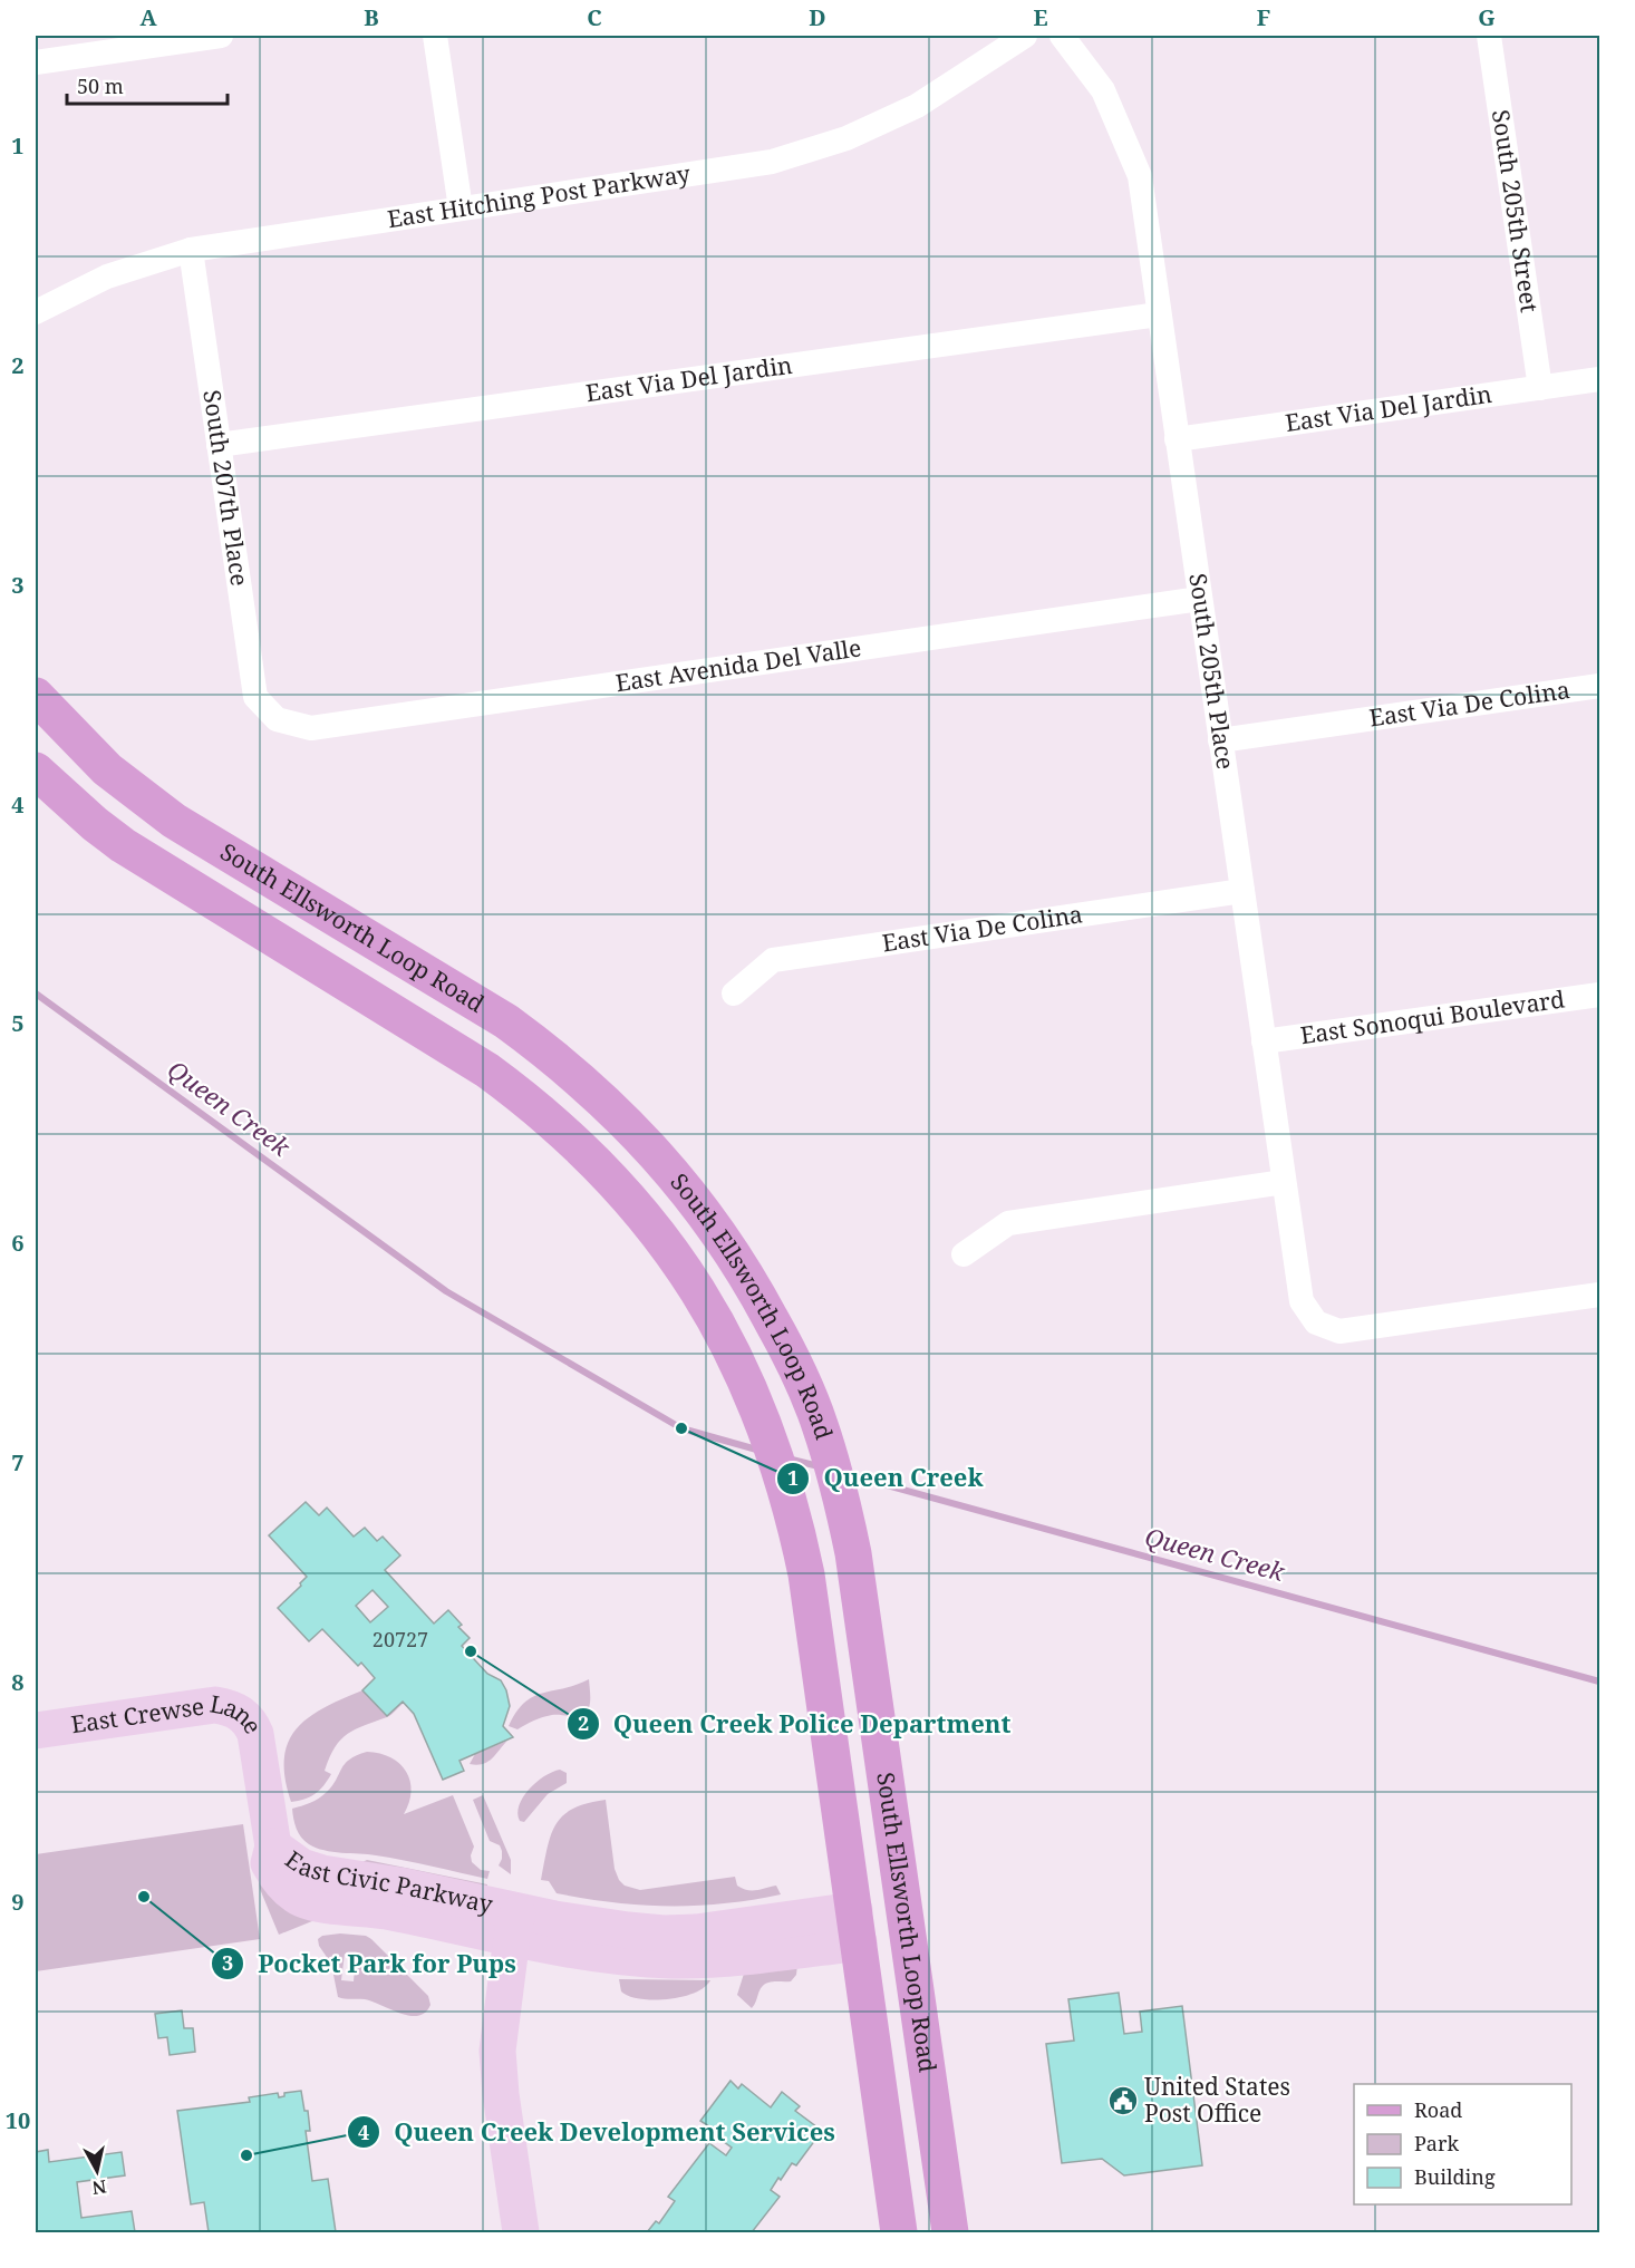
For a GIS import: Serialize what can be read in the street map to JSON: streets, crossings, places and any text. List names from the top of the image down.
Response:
{
  "streets": {
    "main road": ["South Ellsworth Loop Road"],
    "street": [
      "East Hitching Post Parkway",
      "South 205th Street",
      "East Via Del Jardin",
      "South 207th Place",
      "East Avenida Del Valle",
      "South 205th Place",
      "East Via De Colina",
      "East Sonoqui Boulevard",
      "East Crewse Lane",
      "East Civic Parkway"
    ]
  },
  "crossings": [
    ["East Hitching Post Parkway", "South 207th Place"],
    ["South 205th Street", "East Via Del Jardin"],
    ["East Via Del Jardin", "South 207th Place"],
    ["East Via Del Jardin", "South 205th Place"],
    ["South 207th Place", "East Avenida Del Valle"],
    ["East Avenida Del Valle", "South 205th Place"],
    ["South 205th Place", "East Via De Colina"],
    ["South 205th Place", "East Sonoqui Boulevard"],
    ["South Ellsworth Loop Road", "East Civic Parkway"],
    ["East Crewse Lane", "East Civic Parkway"]
  ],
  "water": ["Queen Creek"],
  "places": {
    "other": [
      "Queen Creek",
      "Queen Creek Police Department",
      "Pocket Park for Pups",
      "Queen Creek Development Services"
    ],
    "public building": ["United States Post Office"]
  },
  "house_numbers": ["20727"],
  "legend": ["Road", "Park", "Building"],
  "scale_bar": "50 m",
  "north": "bottom",
  "grid": {
    "columns": [
      "A",
      "B",
      "C",
      "D",
      "E",
      "F",
      "G"
    ],
    "rows": [
      "1",
      "2",
      "3",
      "4",
      "5",
      "6",
      "7",
      "8",
      "9",
      "10"
    ]
  }
}
